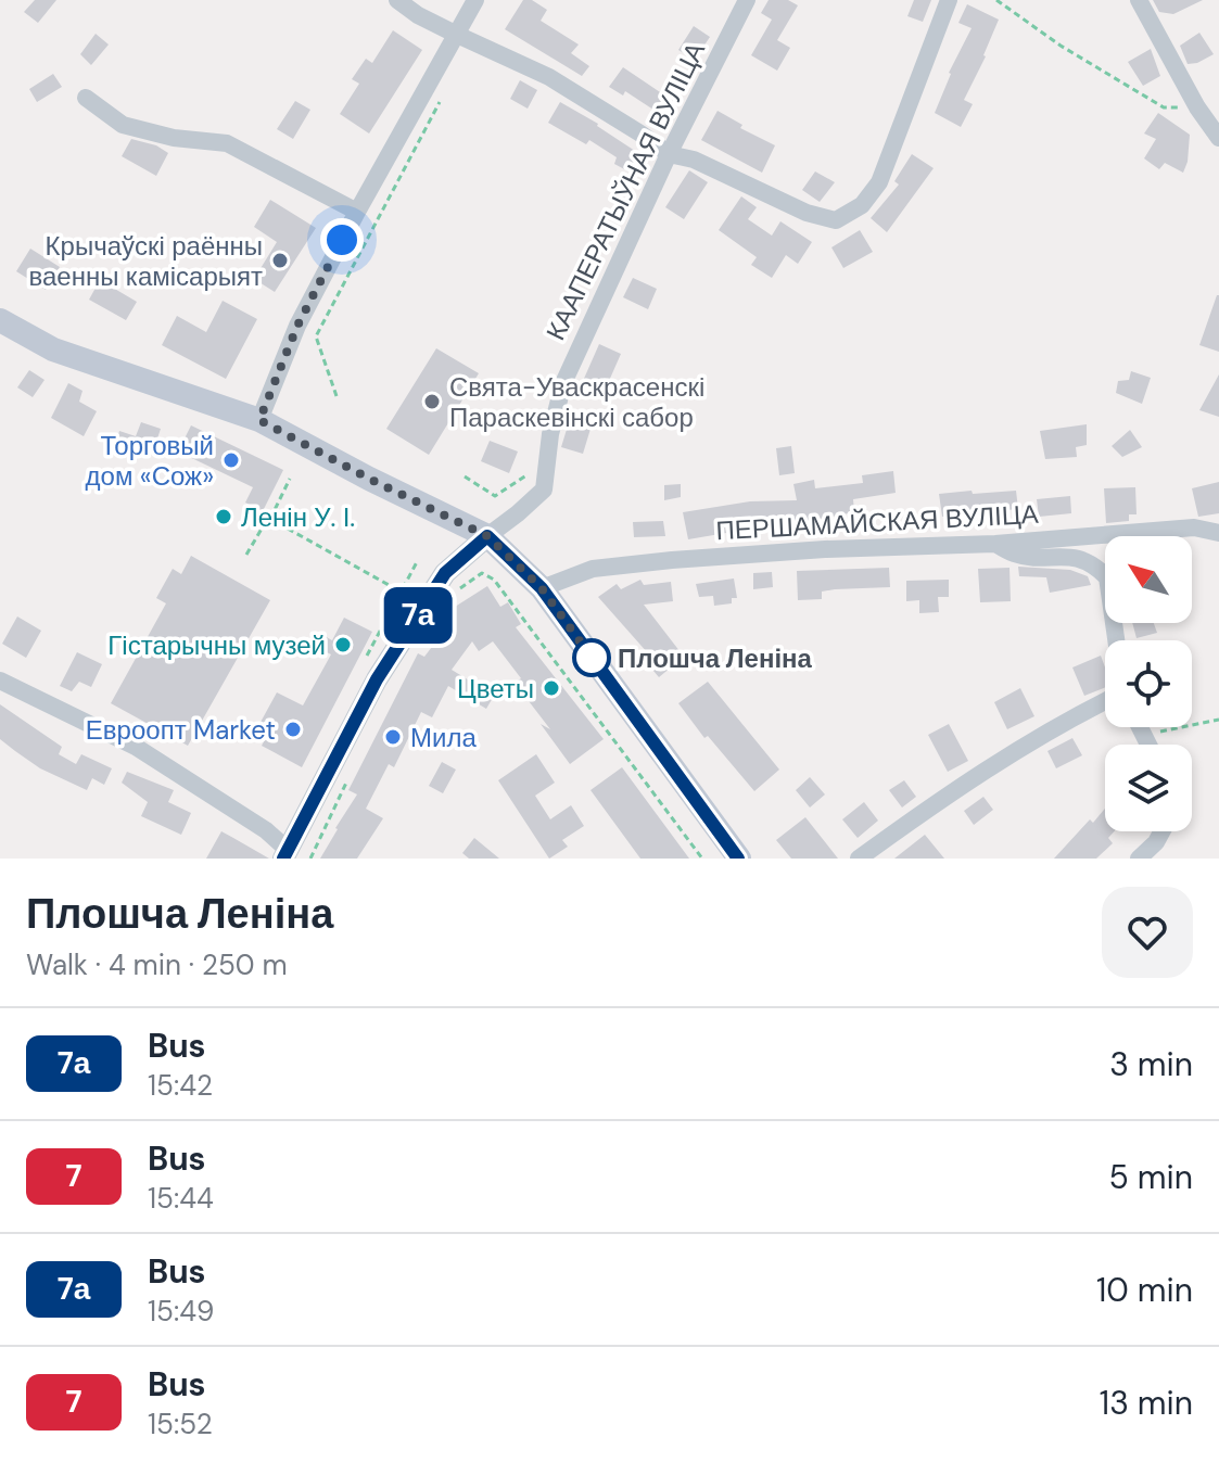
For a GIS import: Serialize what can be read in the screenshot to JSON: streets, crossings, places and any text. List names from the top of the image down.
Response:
{
  "streets": {
    "street": ["КААПЕРАТЫЎНАЯ ВУЛІЦА", "ПЕРШАМАЙСКАЯ ВУЛІЦА"]
  },
  "places": [
    "Крычаўскі раённы ваенны камісарыят",
    "Свята-Уваскрасенскі Параскевінскі сабор",
    "Торговый дом «Сож»",
    "Ленін У. І.",
    "Гістарычны музей",
    "Плошча Леніна",
    "Цветы",
    "Евроопт Market",
    "Мила"
  ],
  "lines": ["bus line 7а"],
  "north": "top left",
  "page": {
    "on_map": "7а",
    "heading": ["Плошча Леніна", "Walk · 4 min · 250 m"],
    "list": [
      {
        "mark": "7а",
        "name": "Bus",
        "note": "15:42",
        "value": "3 min"
      },
      {
        "mark": "7",
        "name": "Bus",
        "note": "15:44",
        "value": "5 min"
      },
      {
        "mark": "7а",
        "name": "Bus",
        "note": "15:49",
        "value": "10 min"
      },
      {
        "mark": "7",
        "name": "Bus",
        "note": "15:52",
        "value": "13 min"
      }
    ]
  }
}
